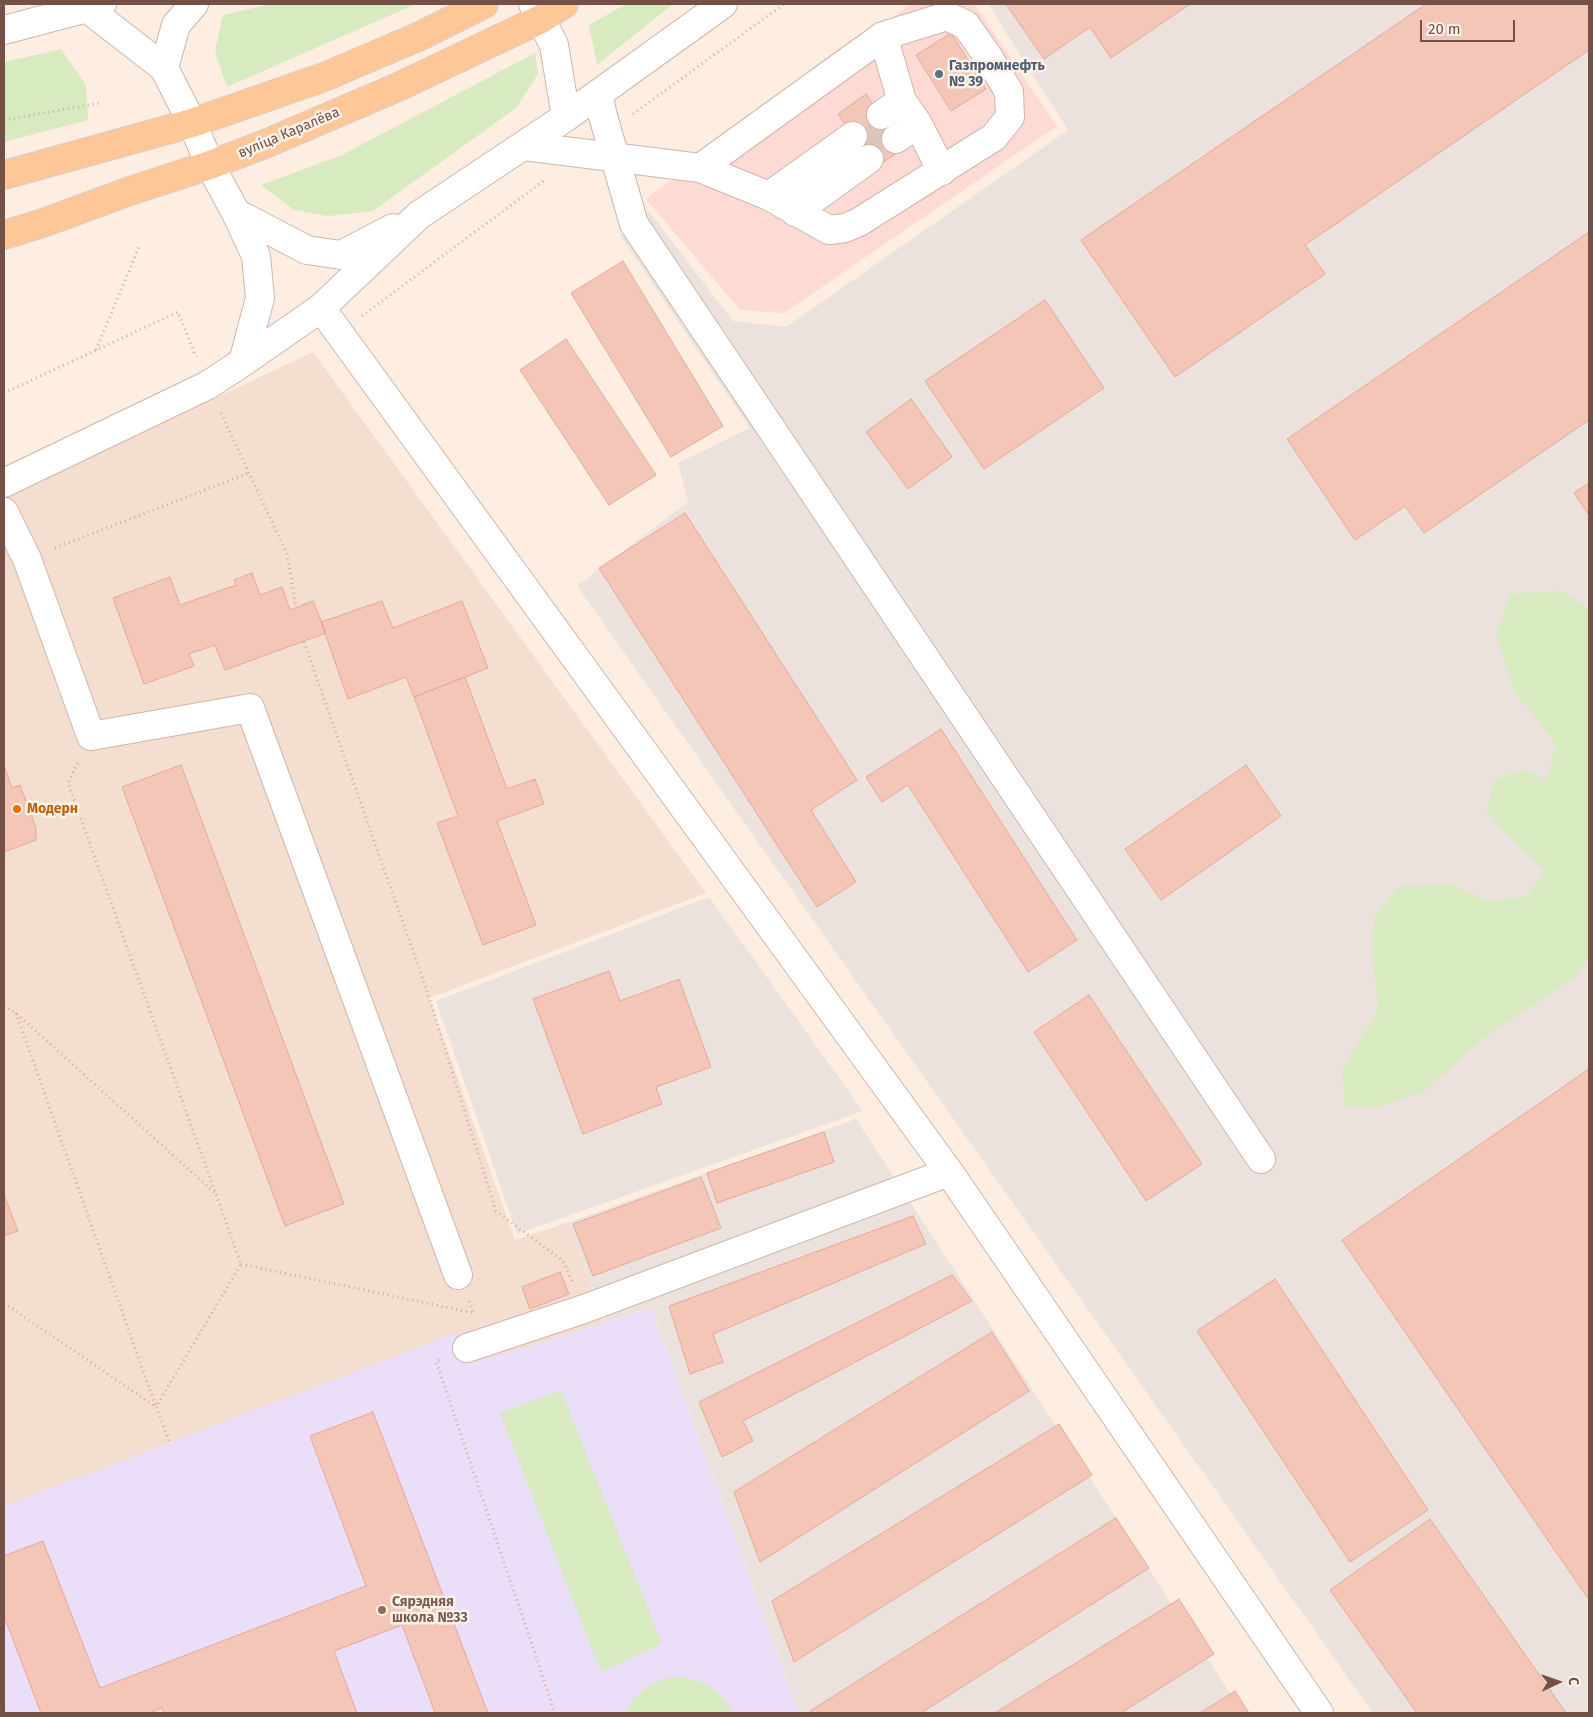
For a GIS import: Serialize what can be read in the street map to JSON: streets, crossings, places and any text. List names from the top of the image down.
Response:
{
  "streets": {
    "main road": ["вуліца Каралёва"]
  },
  "places": ["Газпромнефть № 39", "Модерн", "Сярэдняя школа №33"],
  "scale_bar": "20 m",
  "north": "right"
}
